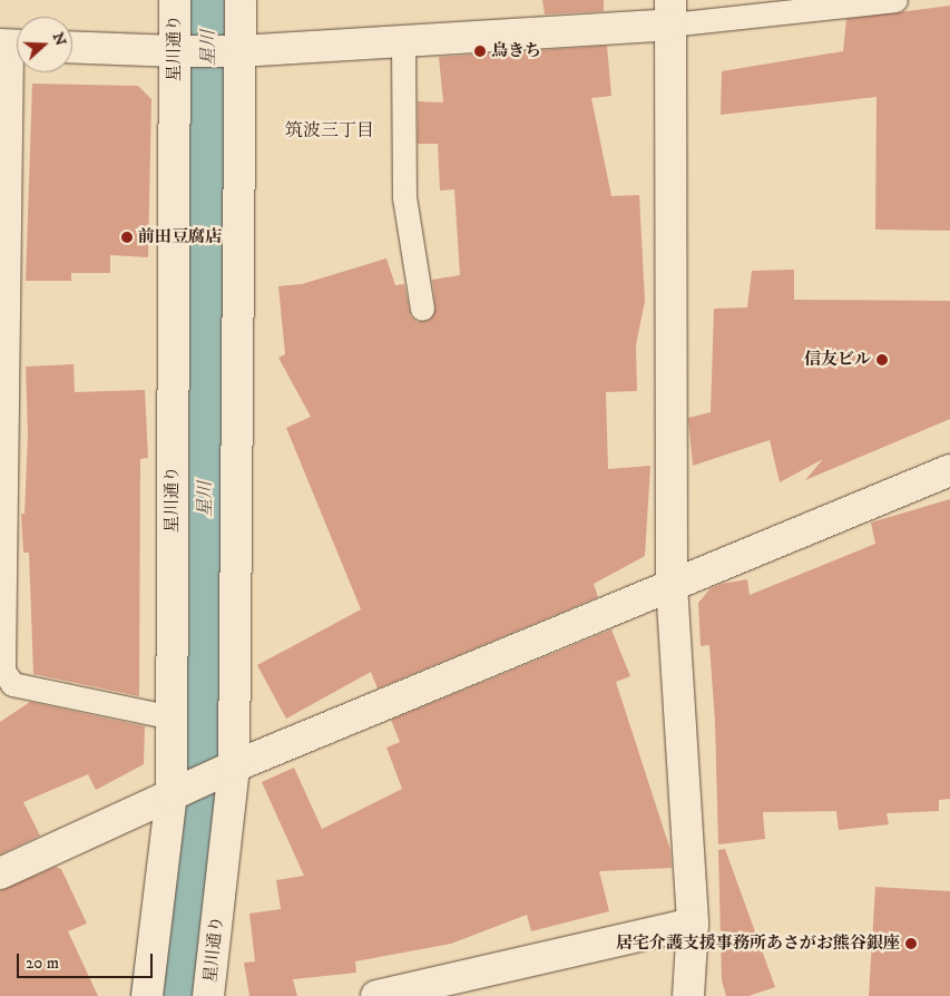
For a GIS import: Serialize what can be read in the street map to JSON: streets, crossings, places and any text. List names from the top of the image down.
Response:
{
  "streets": {
    "street": ["星川通り"]
  },
  "districts": ["筑波三丁目"],
  "water": ["星川"],
  "places": [
    "鳥きち",
    "前田豆腐店",
    "信友ビル",
    "居宅介護支援事務所あさがお熊谷銀座"
  ],
  "scale_bar": "20 m",
  "north": "right"
}
